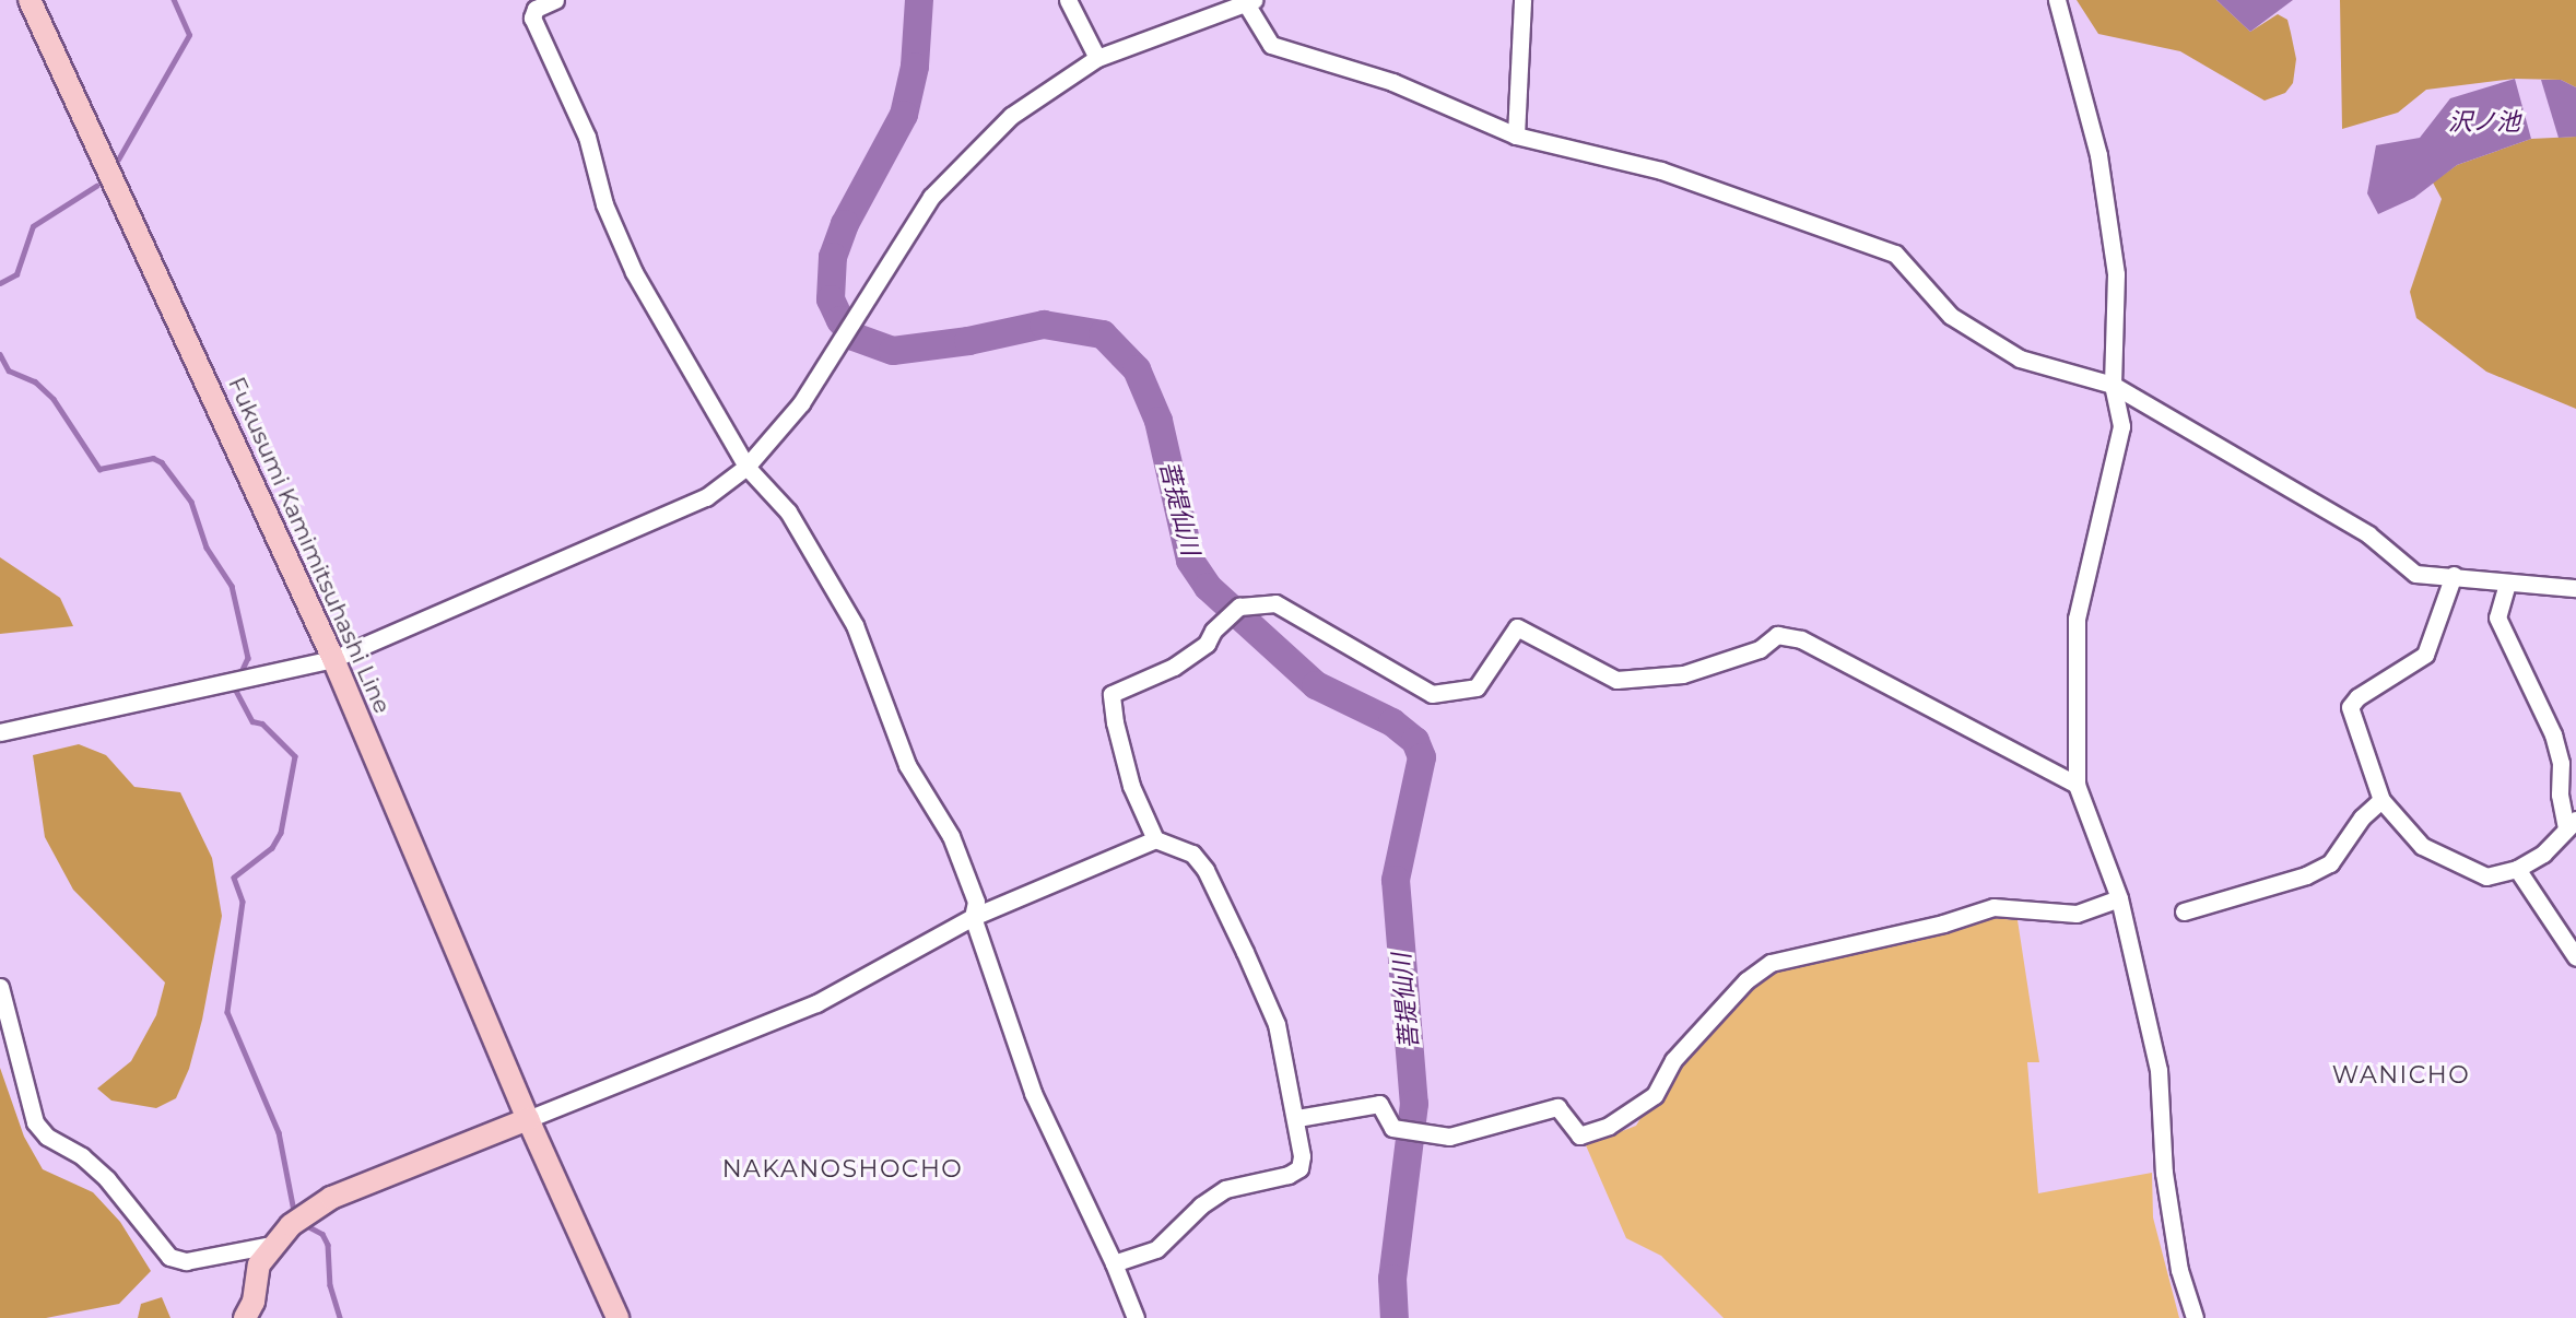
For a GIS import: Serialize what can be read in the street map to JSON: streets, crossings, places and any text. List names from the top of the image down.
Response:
{
  "streets": {
    "main road": ["Fukusumi Kamimitsuhashi Line"]
  },
  "districts": ["WANICHO", "NAKANOSHOCHO"],
  "water": ["沢ノ池", "菩提仙川"]
}
